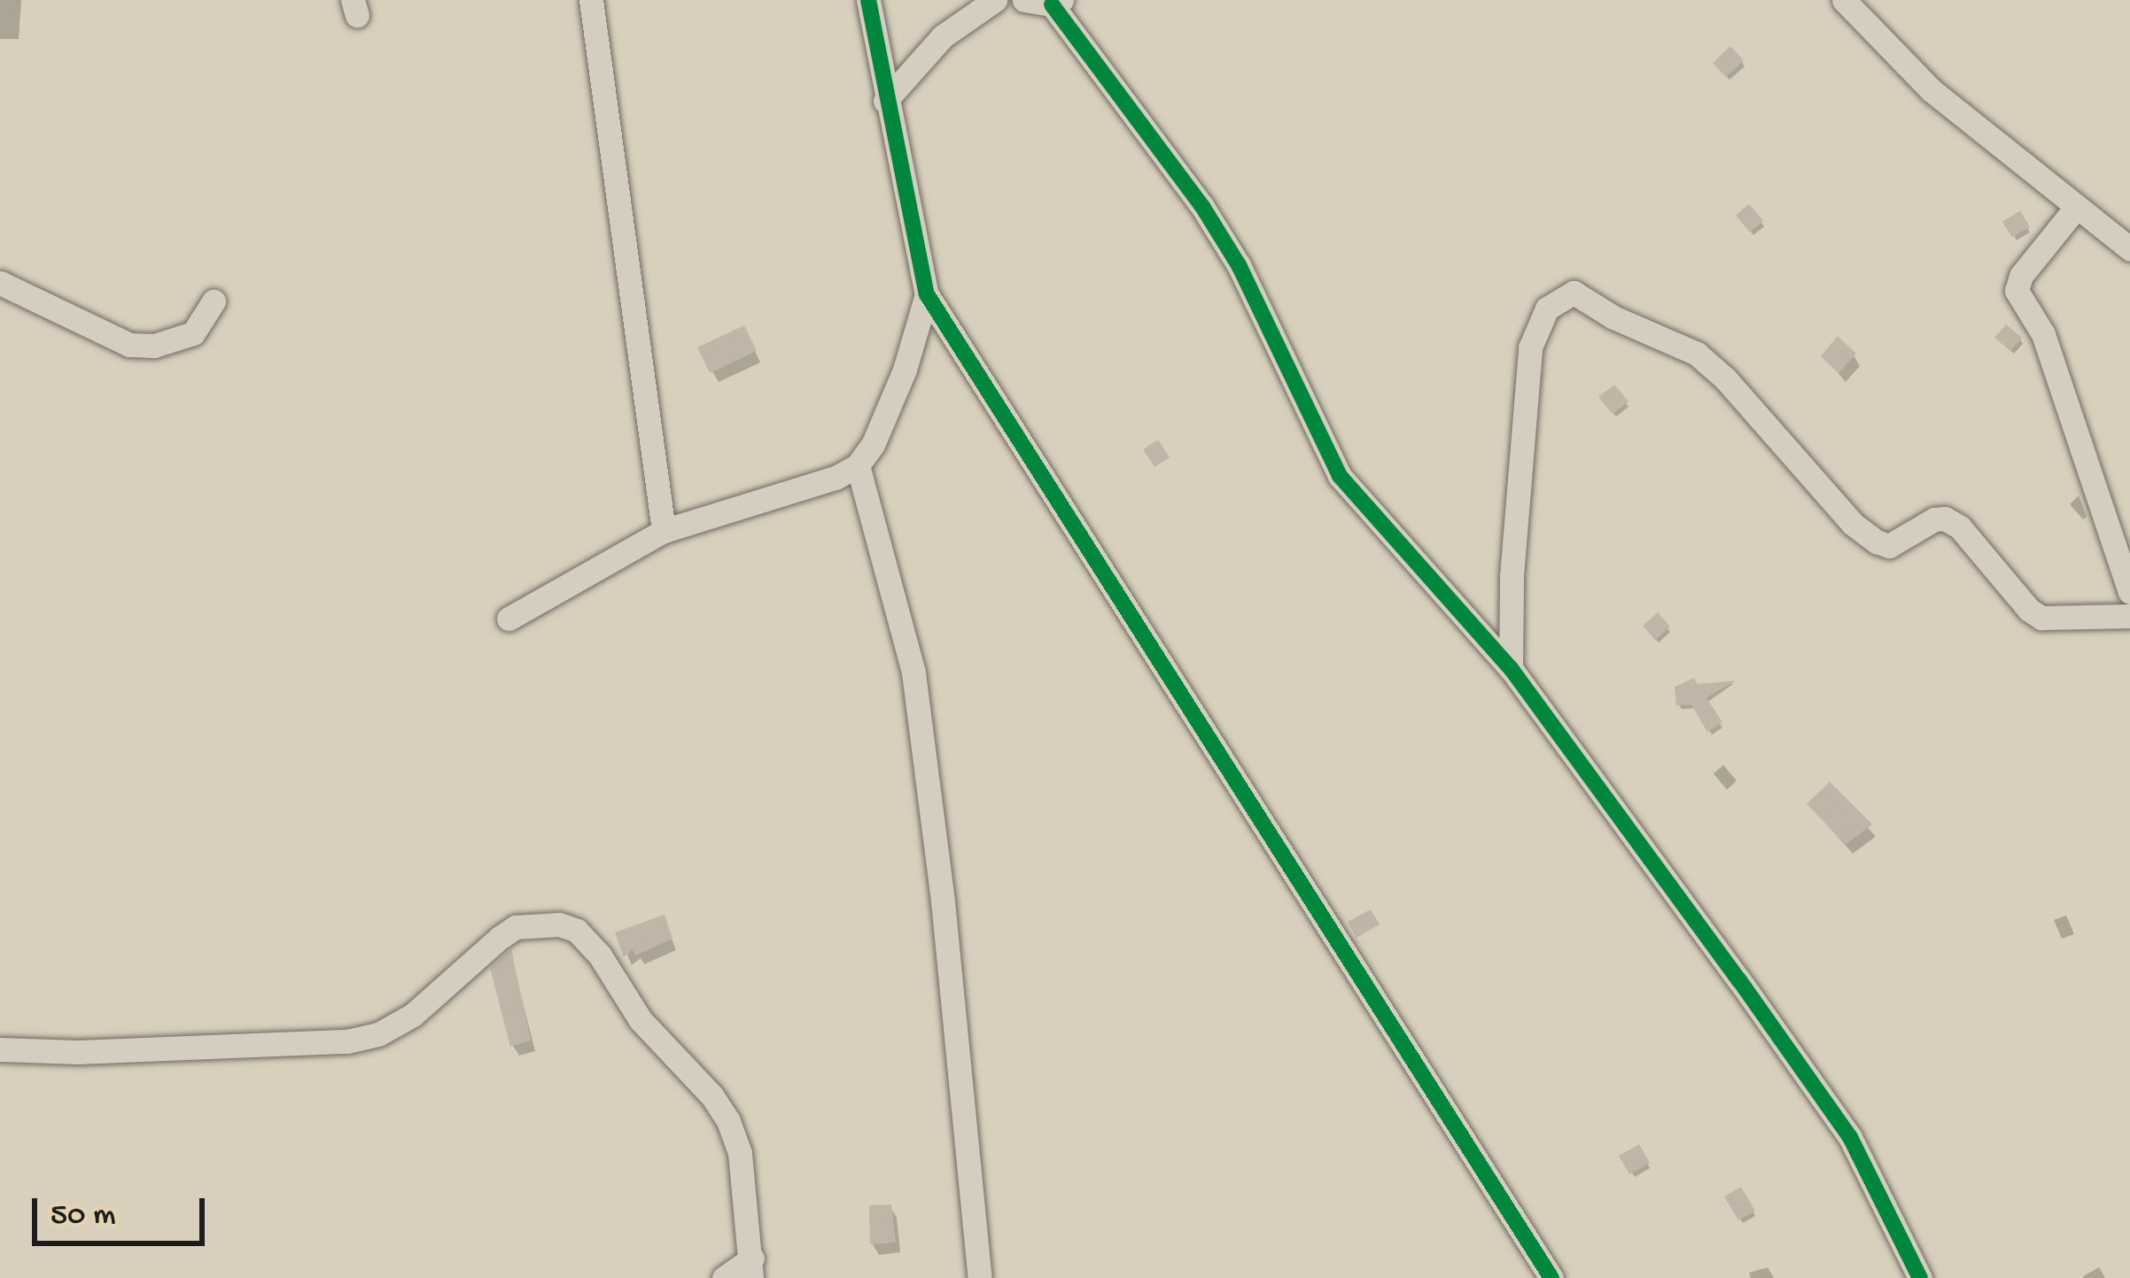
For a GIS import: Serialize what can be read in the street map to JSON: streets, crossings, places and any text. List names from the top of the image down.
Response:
{
  "scale_bar": "50 m"
}
